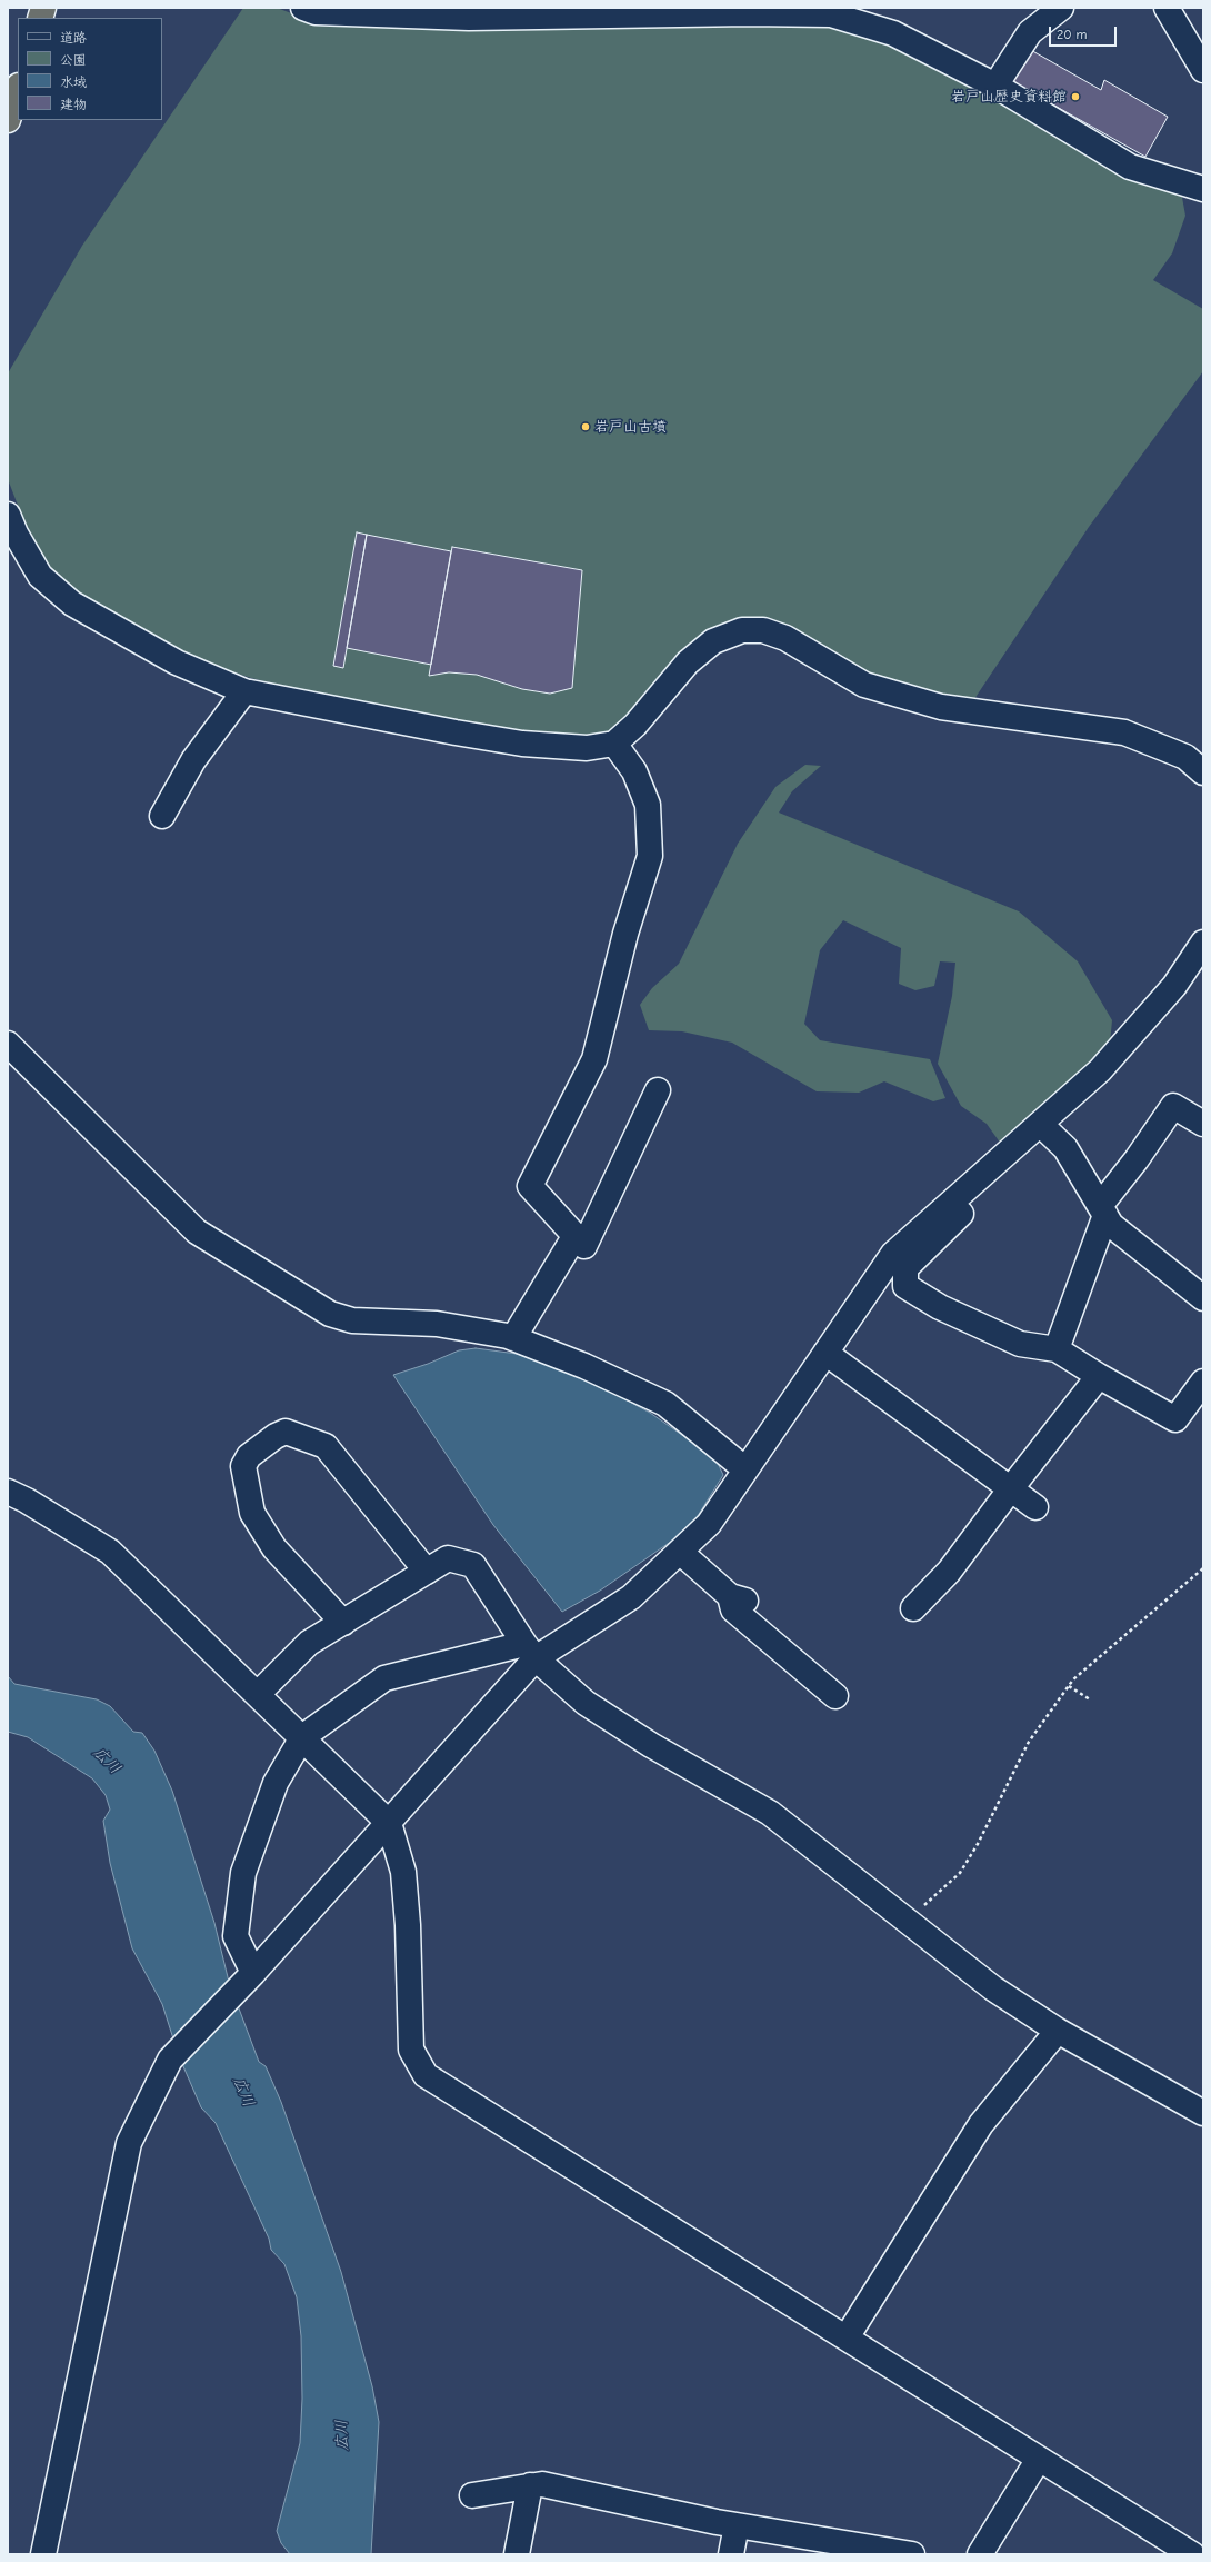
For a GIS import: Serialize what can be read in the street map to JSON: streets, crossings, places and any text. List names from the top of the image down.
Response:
{
  "water": ["広川"],
  "places": ["岩戸山歴史資料館", "岩戸山古墳"],
  "legend": [
    "道路",
    "公園",
    "水域",
    "建物"
  ],
  "scale_bar": "20 m"
}
